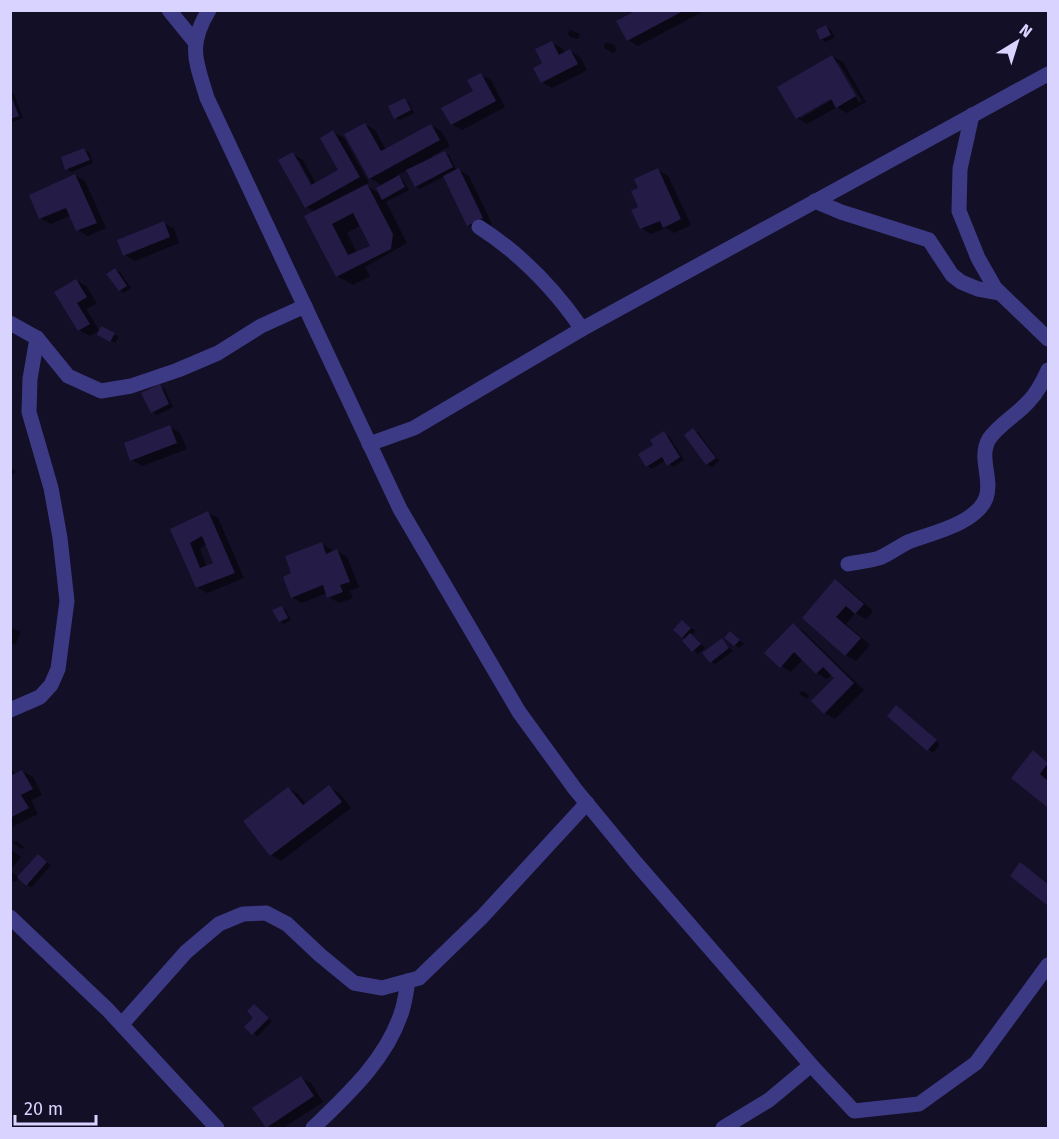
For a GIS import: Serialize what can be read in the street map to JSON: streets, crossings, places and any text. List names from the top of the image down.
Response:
{
  "scale_bar": "20 m",
  "north": "top right"
}
